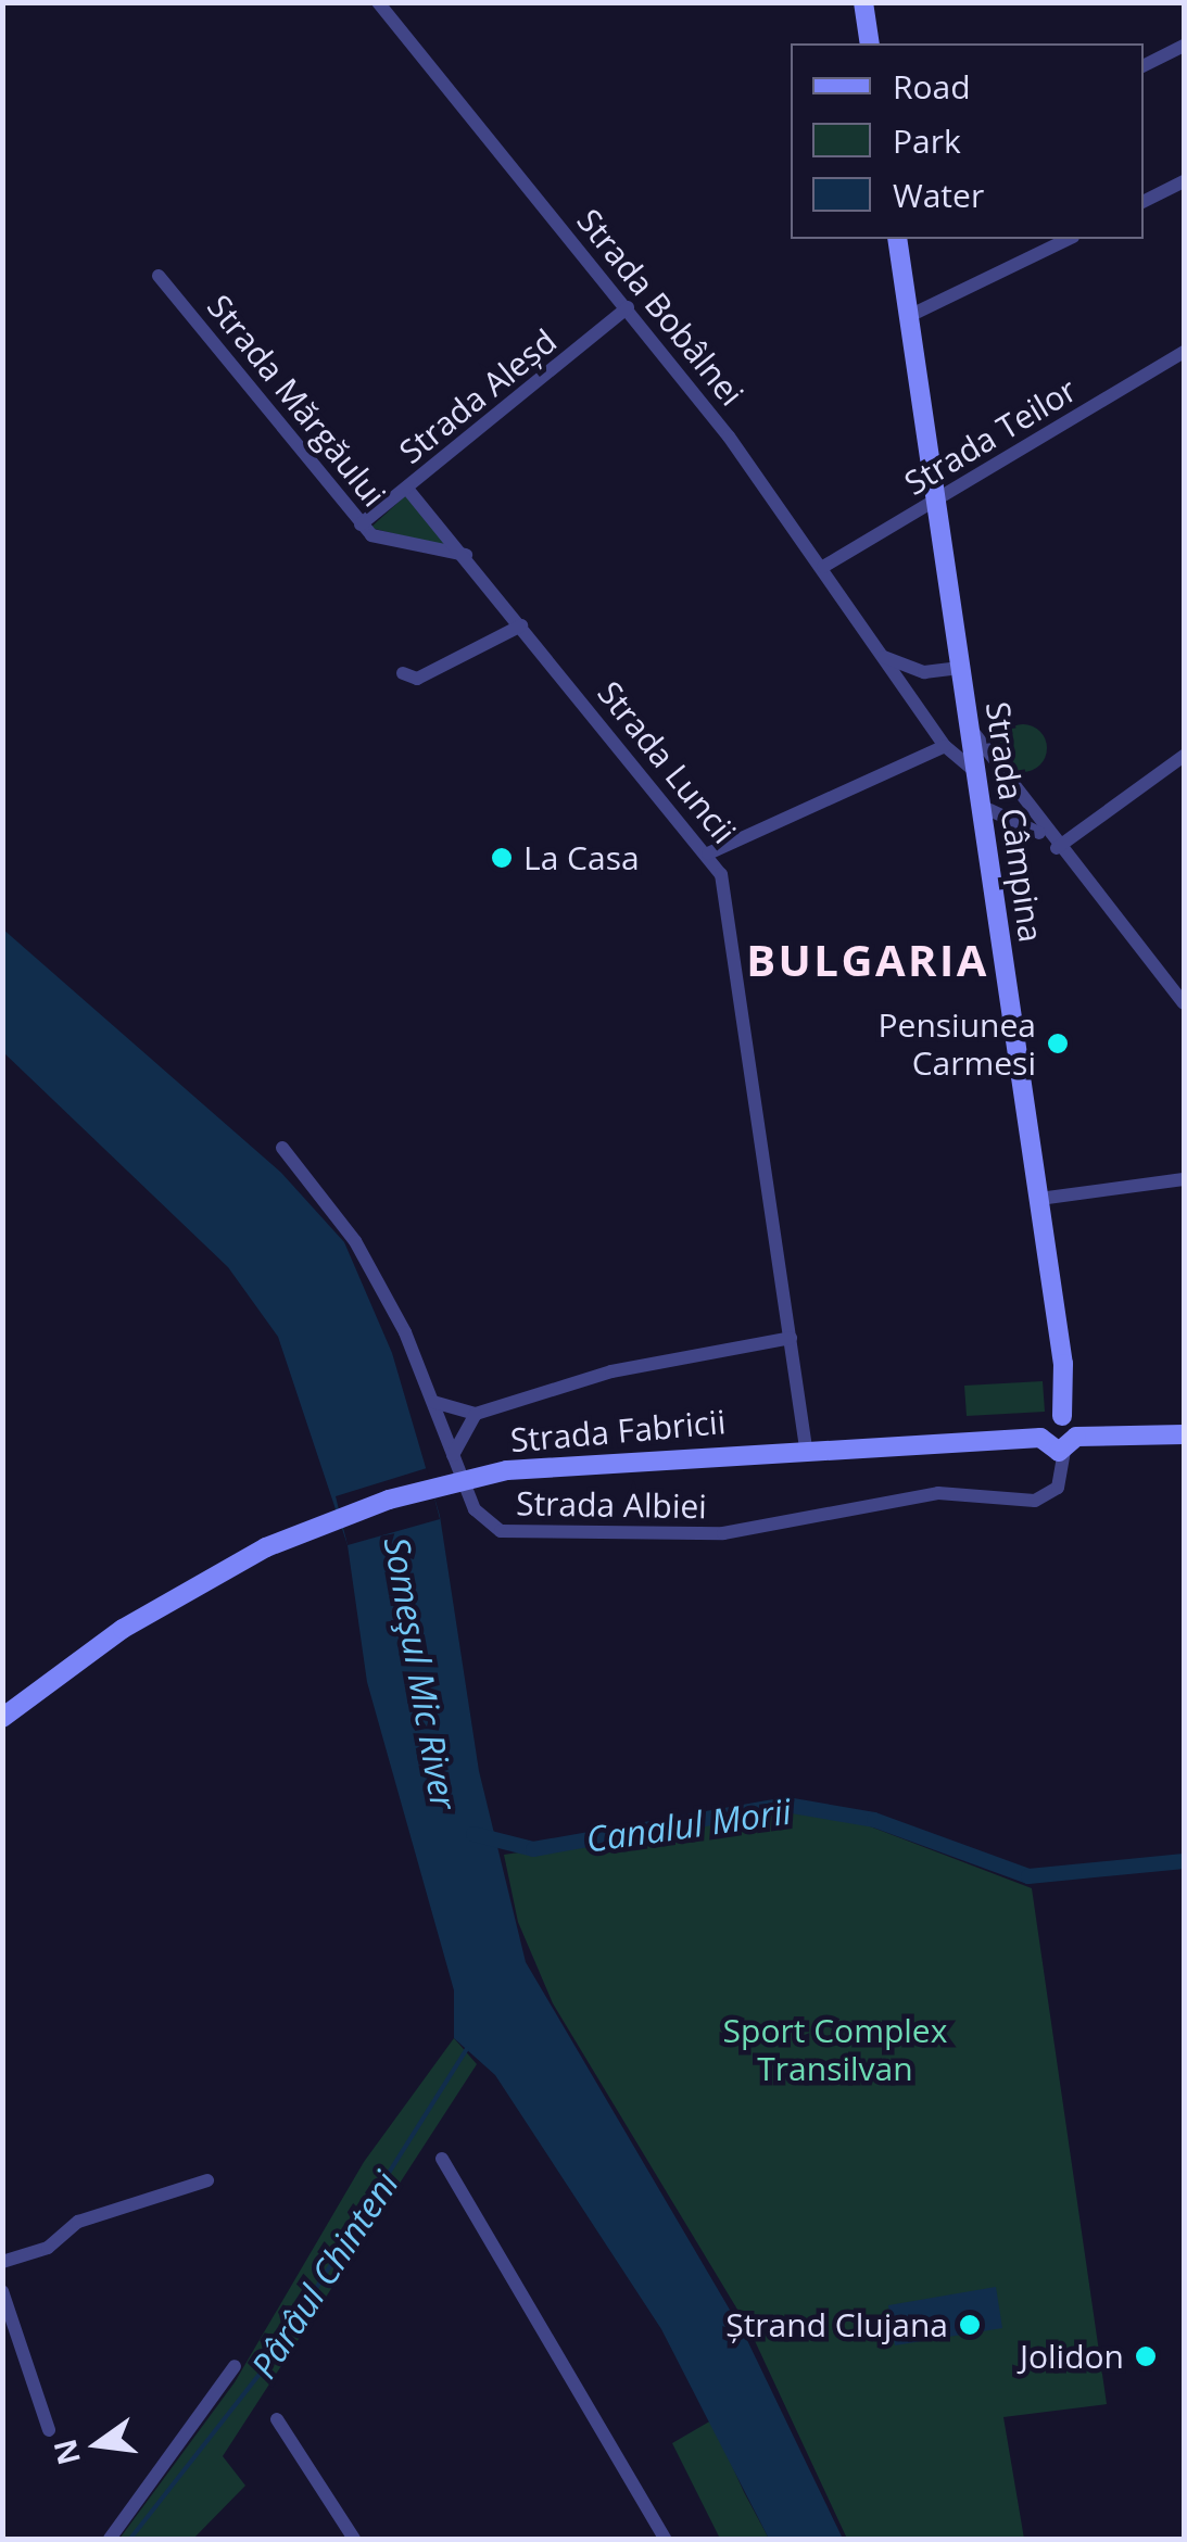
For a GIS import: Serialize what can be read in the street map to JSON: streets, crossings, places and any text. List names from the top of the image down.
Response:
{
  "streets": {
    "main road": ["Strada Câmpina", "Strada Fabricii"],
    "street": [
      "Strada Bobâlnei",
      "Strada Aleșd",
      "Strada Mărgăului",
      "Strada Teilor",
      "Strada Luncii",
      "Strada Albiei"
    ]
  },
  "crossings": [
    ["Strada Bobâlnei", "Strada Aleșd"],
    ["Strada Bobâlnei", "Strada Teilor"],
    ["Strada Bobâlnei", "Strada Câmpina"],
    ["Strada Aleșd", "Strada Mărgăului"],
    ["Strada Aleșd", "Strada Luncii"],
    ["Strada Mărgăului", "Strada Luncii"],
    ["Strada Teilor", "Strada Câmpina"],
    ["Strada Luncii", "Strada Fabricii"],
    ["Strada Fabricii", "Strada Albiei"]
  ],
  "districts": ["BULGARIA"],
  "water": ["Someşul Mic River", "Canalul Morii", "Pârâul Chinteni"],
  "parks": ["Sport Complex Transilvan"],
  "places": [
    "La Casa",
    "Pensiunea Carmesi",
    "Ștrand Clujana",
    "Jolidon"
  ],
  "legend": ["Road", "Park", "Water"],
  "north": "left"
}
